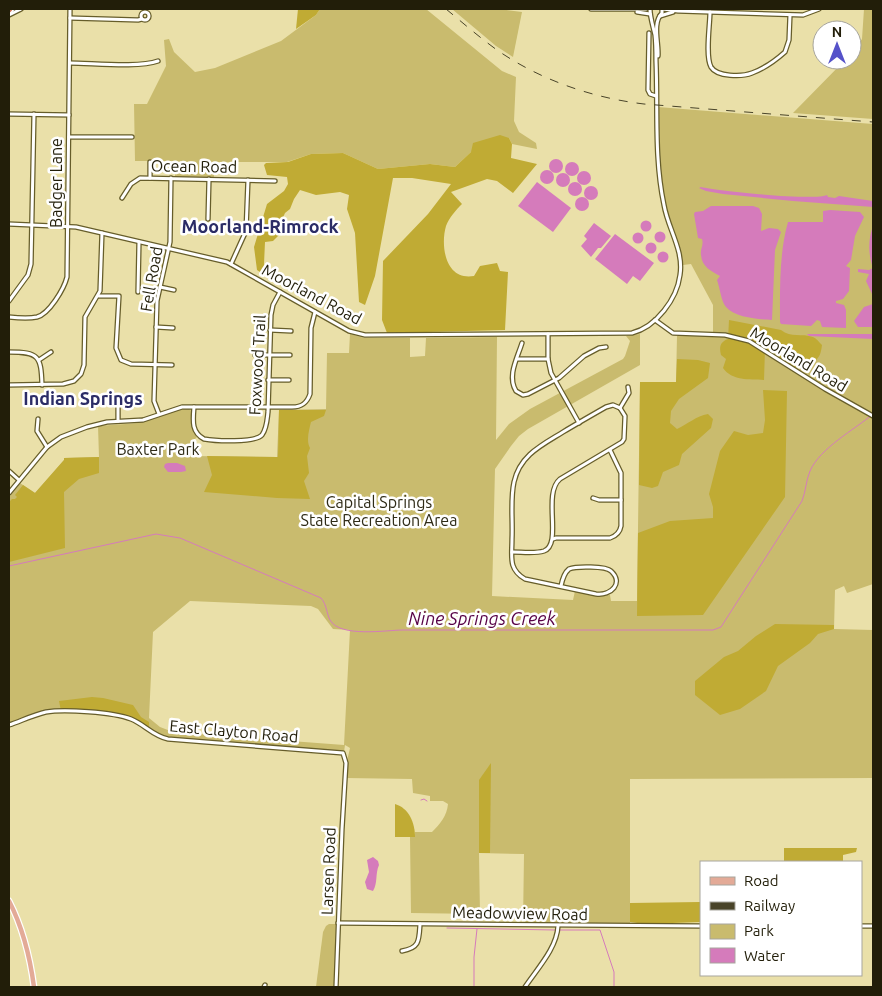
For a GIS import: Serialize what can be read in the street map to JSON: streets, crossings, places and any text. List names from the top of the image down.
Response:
{
  "streets": {
    "street": [
      "Ocean Road",
      "Badger Lane",
      "Fell Road",
      "Moorland Road",
      "Foxwood Trail",
      "East Clayton Road",
      "Larsen Road",
      "Meadowview Road"
    ]
  },
  "crossings": [
    ["Ocean Road", "Fell Road"],
    ["Badger Lane", "Moorland Road"],
    ["Fell Road", "Moorland Road"],
    ["Moorland Road", "Foxwood Trail"],
    ["East Clayton Road", "Larsen Road"],
    ["Larsen Road", "Meadowview Road"]
  ],
  "districts": ["Moorland-Rimrock", "Indian Springs"],
  "water": ["Nine Springs Creek"],
  "parks": ["Baxter Park", "Capital Springs State Recreation Area"],
  "legend": [
    "Road",
    "Railway",
    "Park",
    "Water"
  ],
  "north": "top"
}
